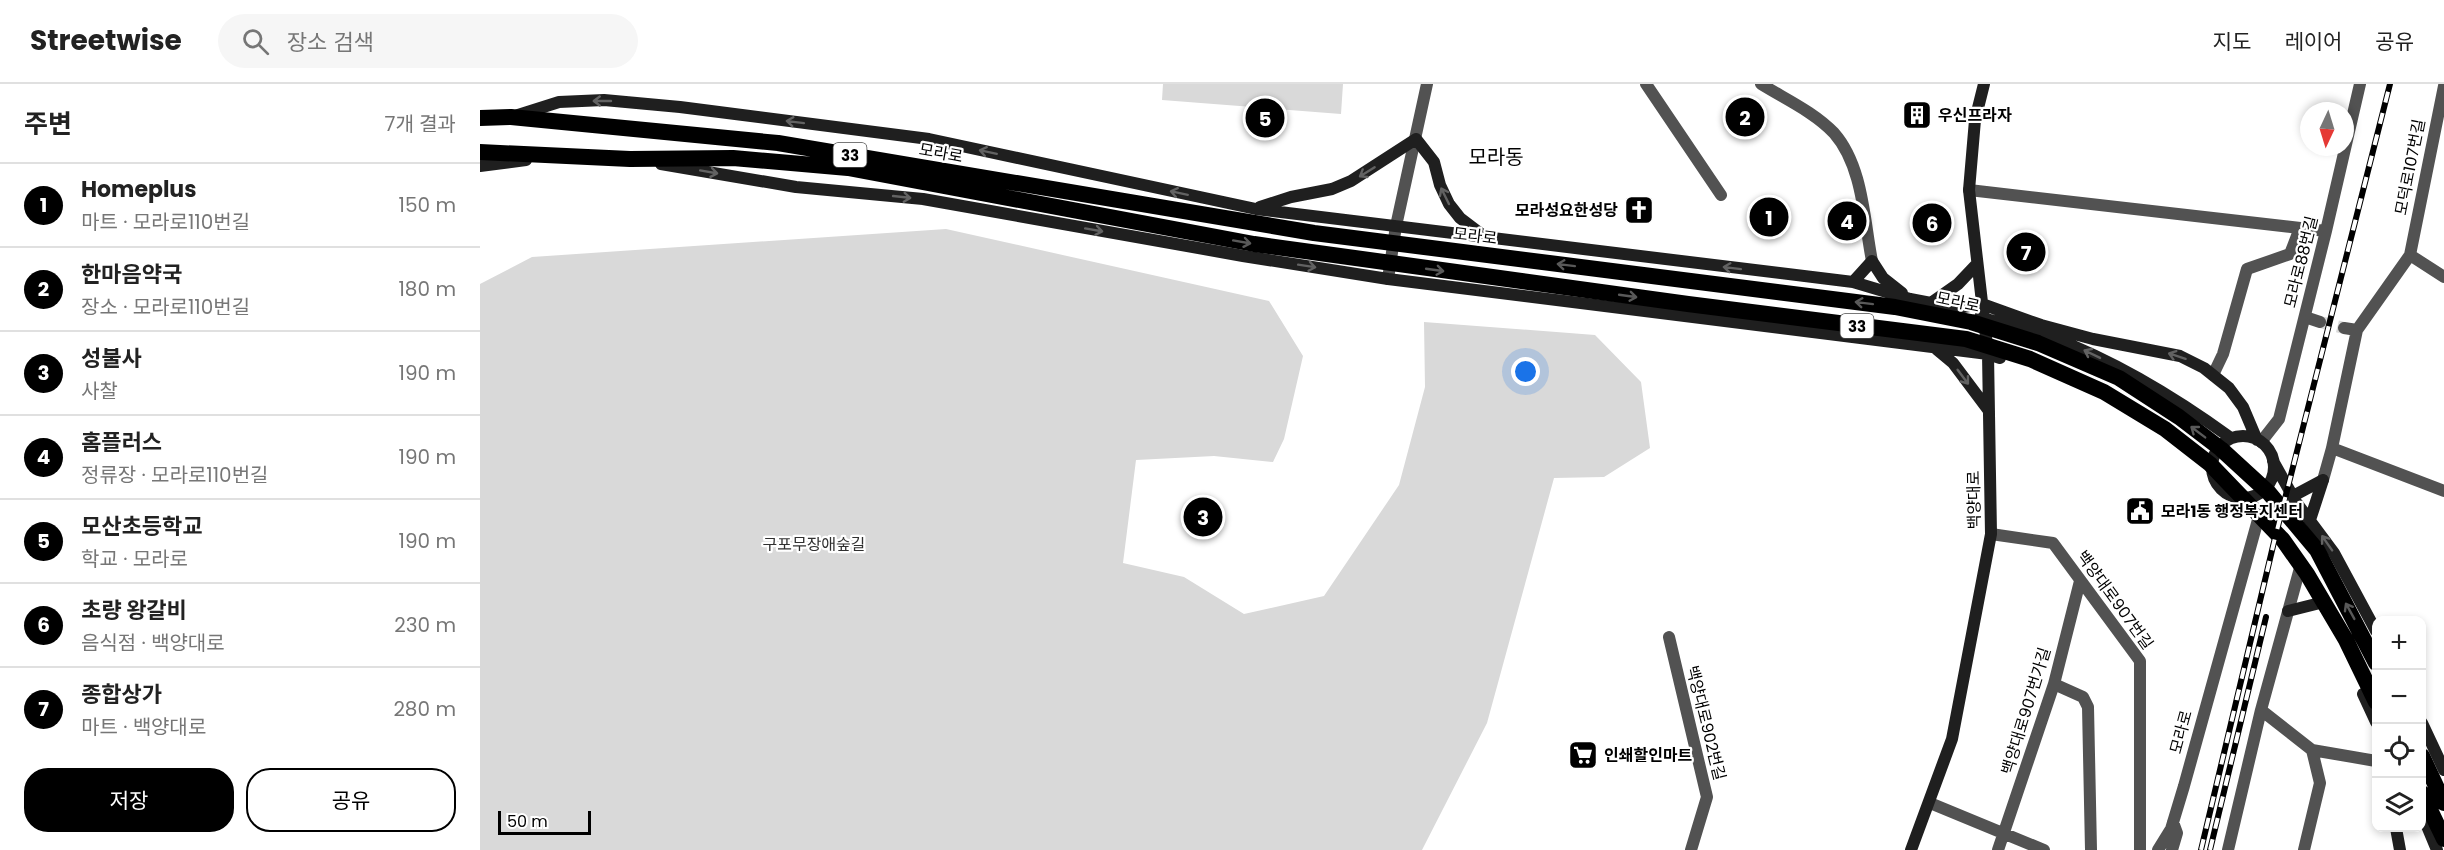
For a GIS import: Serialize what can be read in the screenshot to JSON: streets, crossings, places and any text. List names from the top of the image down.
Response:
{
  "streets": {
    "highway": ["모라로", "33"],
    "main road": ["백양대로"],
    "street": [
      "모덕로107번길",
      "모라로88번길",
      "백양대로907번길",
      "백양대로907번가길",
      "백양대로902번길"
    ]
  },
  "crossings": [
    ["모라로", "모라로88번길"],
    ["모라로", "백양대로"],
    ["백양대로", "백양대로907번길"],
    ["백양대로907번길", "백양대로907번가길"]
  ],
  "districts": ["모라동"],
  "parks": ["구포무장애숲길"],
  "places": {
    "building": ["우신프라자"],
    "church": ["모라성요한성당"],
    "public building": ["모라1동 행정복지센터"],
    "supermarket": ["인쇄할인마트"]
  },
  "scale_bar": "50 m",
  "north": "bottom",
  "page": {
    "header": "Streetwise",
    "search": "장소 검색",
    "nav": ["지도", "레이어", "공유"],
    "heading": ["주변", "7개 결과"],
    "pins": [
      "2",
      "5",
      "1",
      "4",
      "6",
      "7",
      "3"
    ],
    "list": [
      {
        "mark": "1",
        "name": "Homeplus",
        "note": "마트 · 모라로110번길",
        "value": "150 m"
      },
      {
        "mark": "2",
        "name": "한마음약국",
        "note": "장소 · 모라로110번길",
        "value": "180 m"
      },
      {
        "mark": "3",
        "name": "성불사",
        "note": "사찰",
        "value": "190 m"
      },
      {
        "mark": "4",
        "name": "홈플러스",
        "note": "정류장 · 모라로110번길",
        "value": "190 m"
      },
      {
        "mark": "5",
        "name": "모산초등학교",
        "note": "학교 · 모라로",
        "value": "190 m"
      },
      {
        "mark": "6",
        "name": "초량 왕갈비",
        "note": "음식점 · 백양대로",
        "value": "230 m"
      },
      {
        "mark": "7",
        "name": "종합상가",
        "note": "마트 · 백양대로",
        "value": "280 m"
      }
    ],
    "map_buttons": ["+", "−"],
    "buttons": ["저장", "공유"],
    "scale": "50 m"
  }
}
